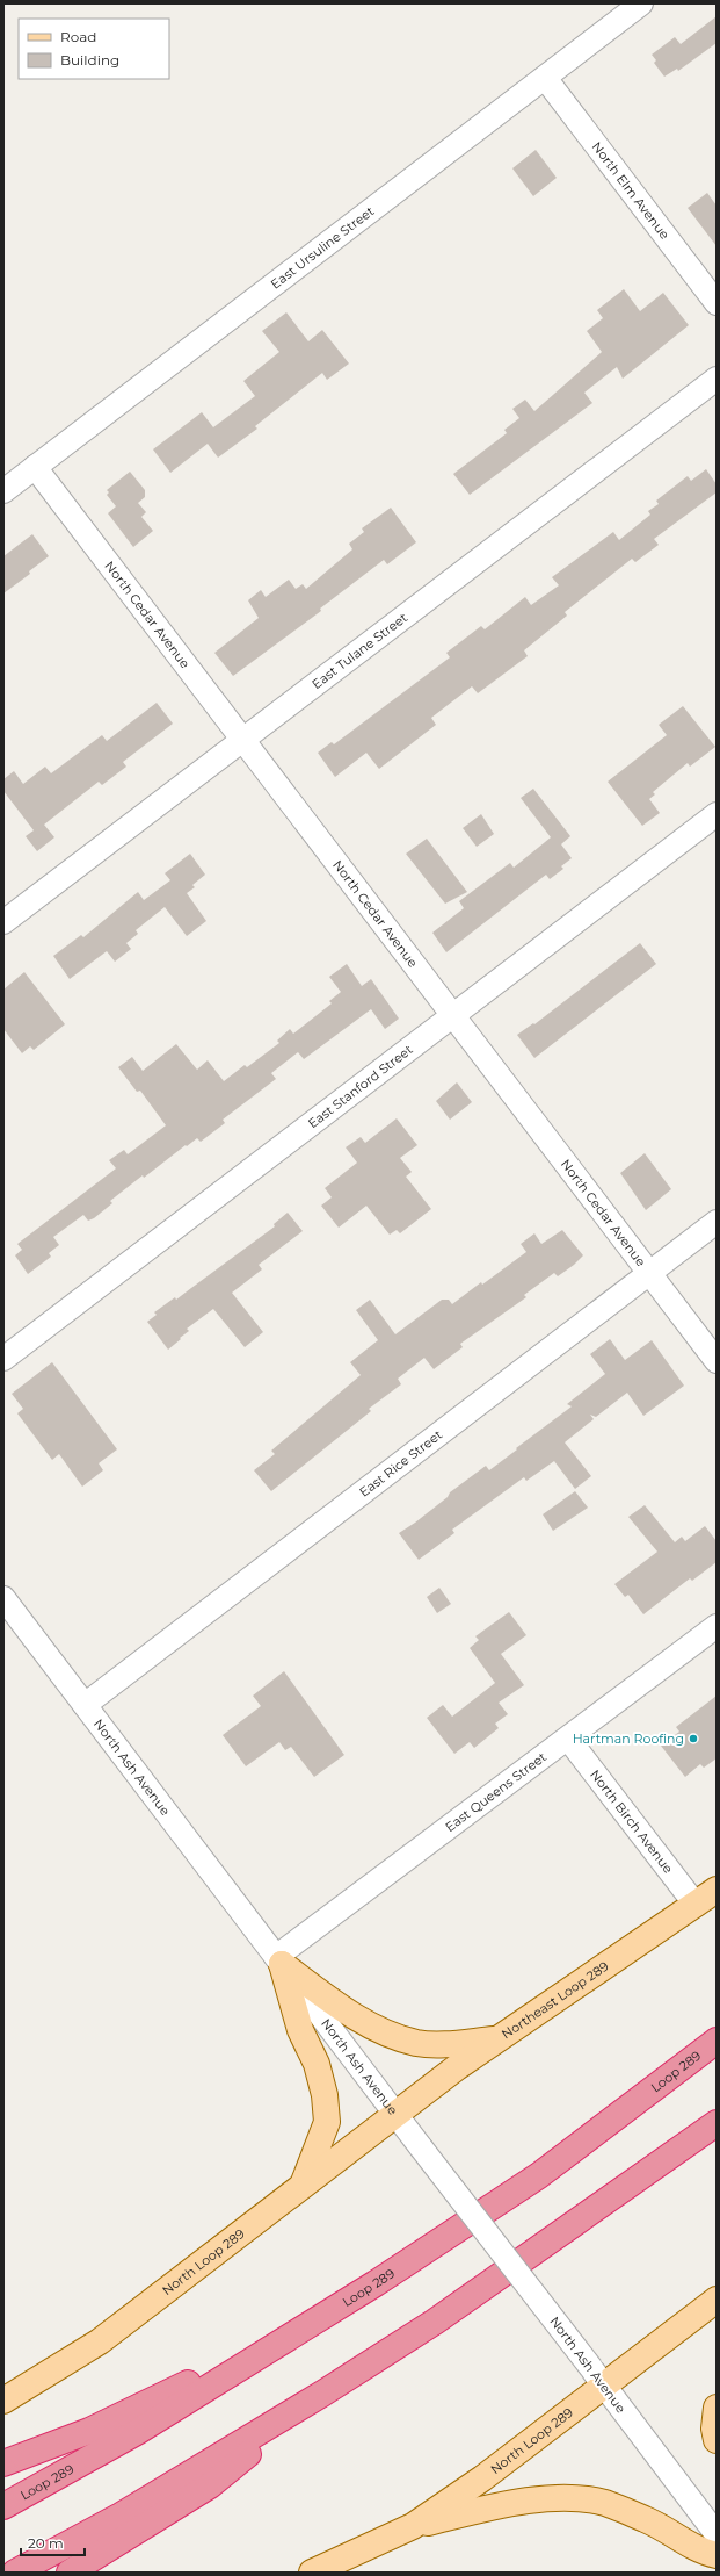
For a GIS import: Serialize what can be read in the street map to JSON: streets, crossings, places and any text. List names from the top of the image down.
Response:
{
  "streets": {
    "highway": ["Loop 289"],
    "main road": ["Northeast Loop 289", "North Loop 289"],
    "street": [
      "North Elm Avenue",
      "East Ursuline Street",
      "North Cedar Avenue",
      "East Tulane Street",
      "East Stanford Street",
      "East Rice Street",
      "North Ash Avenue",
      "East Queens Street",
      "North Birch Avenue"
    ]
  },
  "crossings": [
    ["North Elm Avenue", "East Ursuline Street"],
    ["East Ursuline Street", "North Cedar Avenue"],
    ["North Cedar Avenue", "East Tulane Street"],
    ["North Cedar Avenue", "East Stanford Street"],
    ["North Cedar Avenue", "East Rice Street"],
    ["East Rice Street", "North Ash Avenue"],
    ["North Ash Avenue", "East Queens Street"],
    ["North Ash Avenue", "Northeast Loop 289"],
    ["North Ash Avenue", "North Loop 289"],
    ["East Queens Street", "North Birch Avenue"],
    ["North Birch Avenue", "Northeast Loop 289"],
    ["Northeast Loop 289", "North Loop 289"]
  ],
  "places": ["Hartman Roofing"],
  "legend": ["Road", "Building"],
  "scale_bar": "20 m"
}
